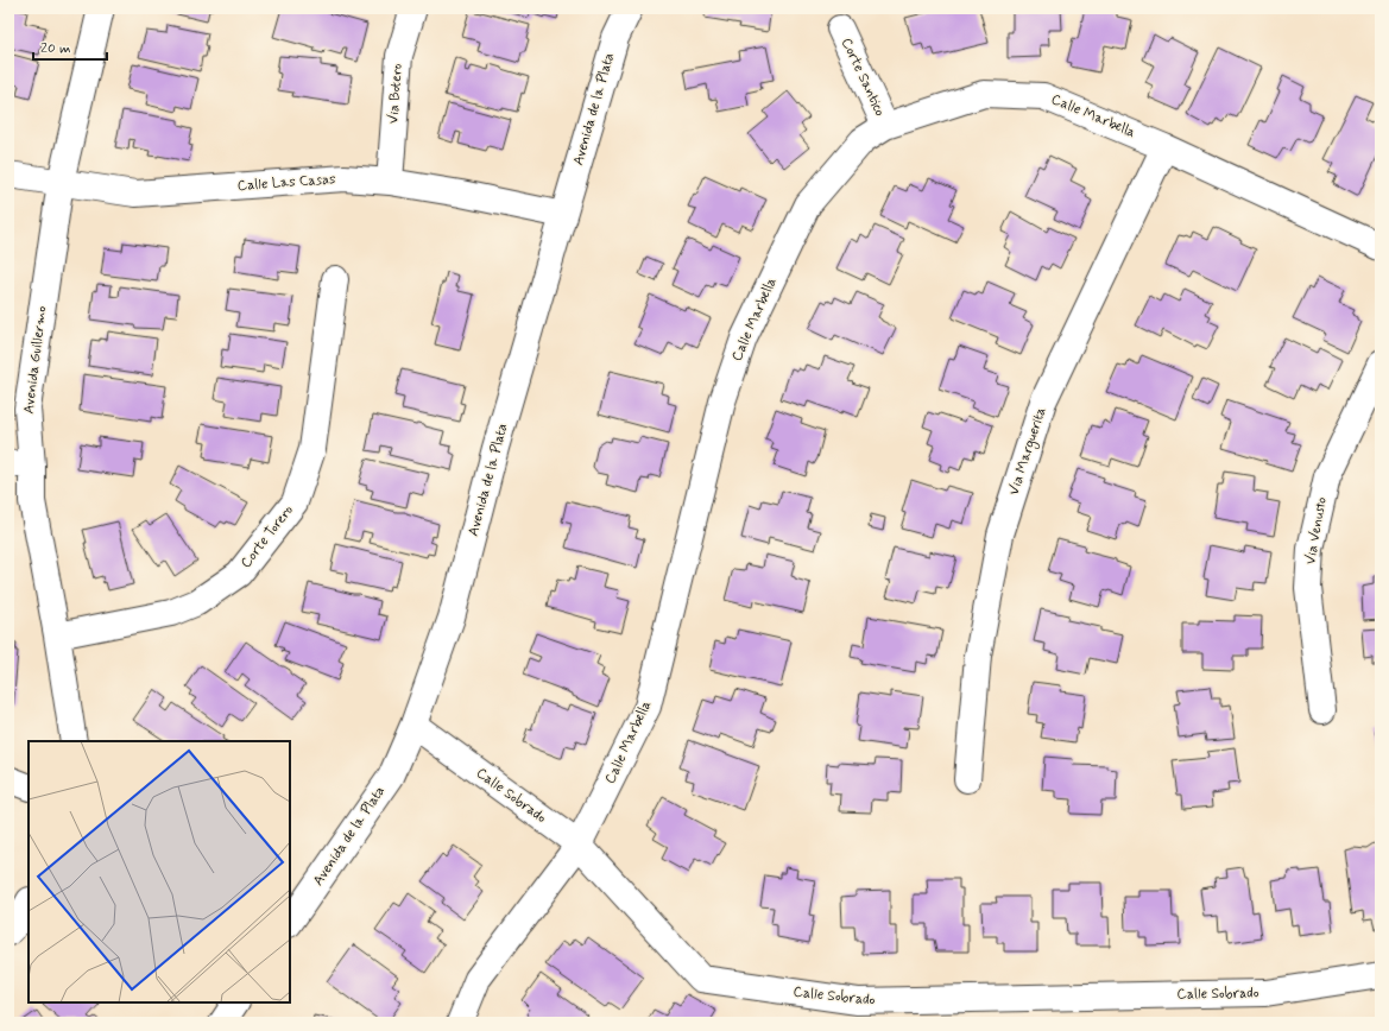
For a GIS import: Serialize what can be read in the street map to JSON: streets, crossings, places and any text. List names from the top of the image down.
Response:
{
  "streets": {
    "street": [
      "Corte Santico",
      "Via Botero",
      "Avenida de la Plata",
      "Calle Marbella",
      "Calle Las Casas",
      "Avenida Guillermo",
      "Via Marguerita",
      "Via Venusto",
      "Corte Torero",
      "Calle Sobrado"
    ]
  },
  "crossings": [
    ["Corte Santico", "Calle Marbella"],
    ["Via Botero", "Calle Las Casas"],
    ["Avenida de la Plata", "Calle Las Casas"],
    ["Avenida de la Plata", "Calle Sobrado"],
    ["Calle Marbella", "Via Marguerita"],
    ["Calle Marbella", "Calle Sobrado"],
    ["Calle Las Casas", "Avenida Guillermo"],
    ["Avenida Guillermo", "Corte Torero"]
  ],
  "scale_bar": "20 m"
}
